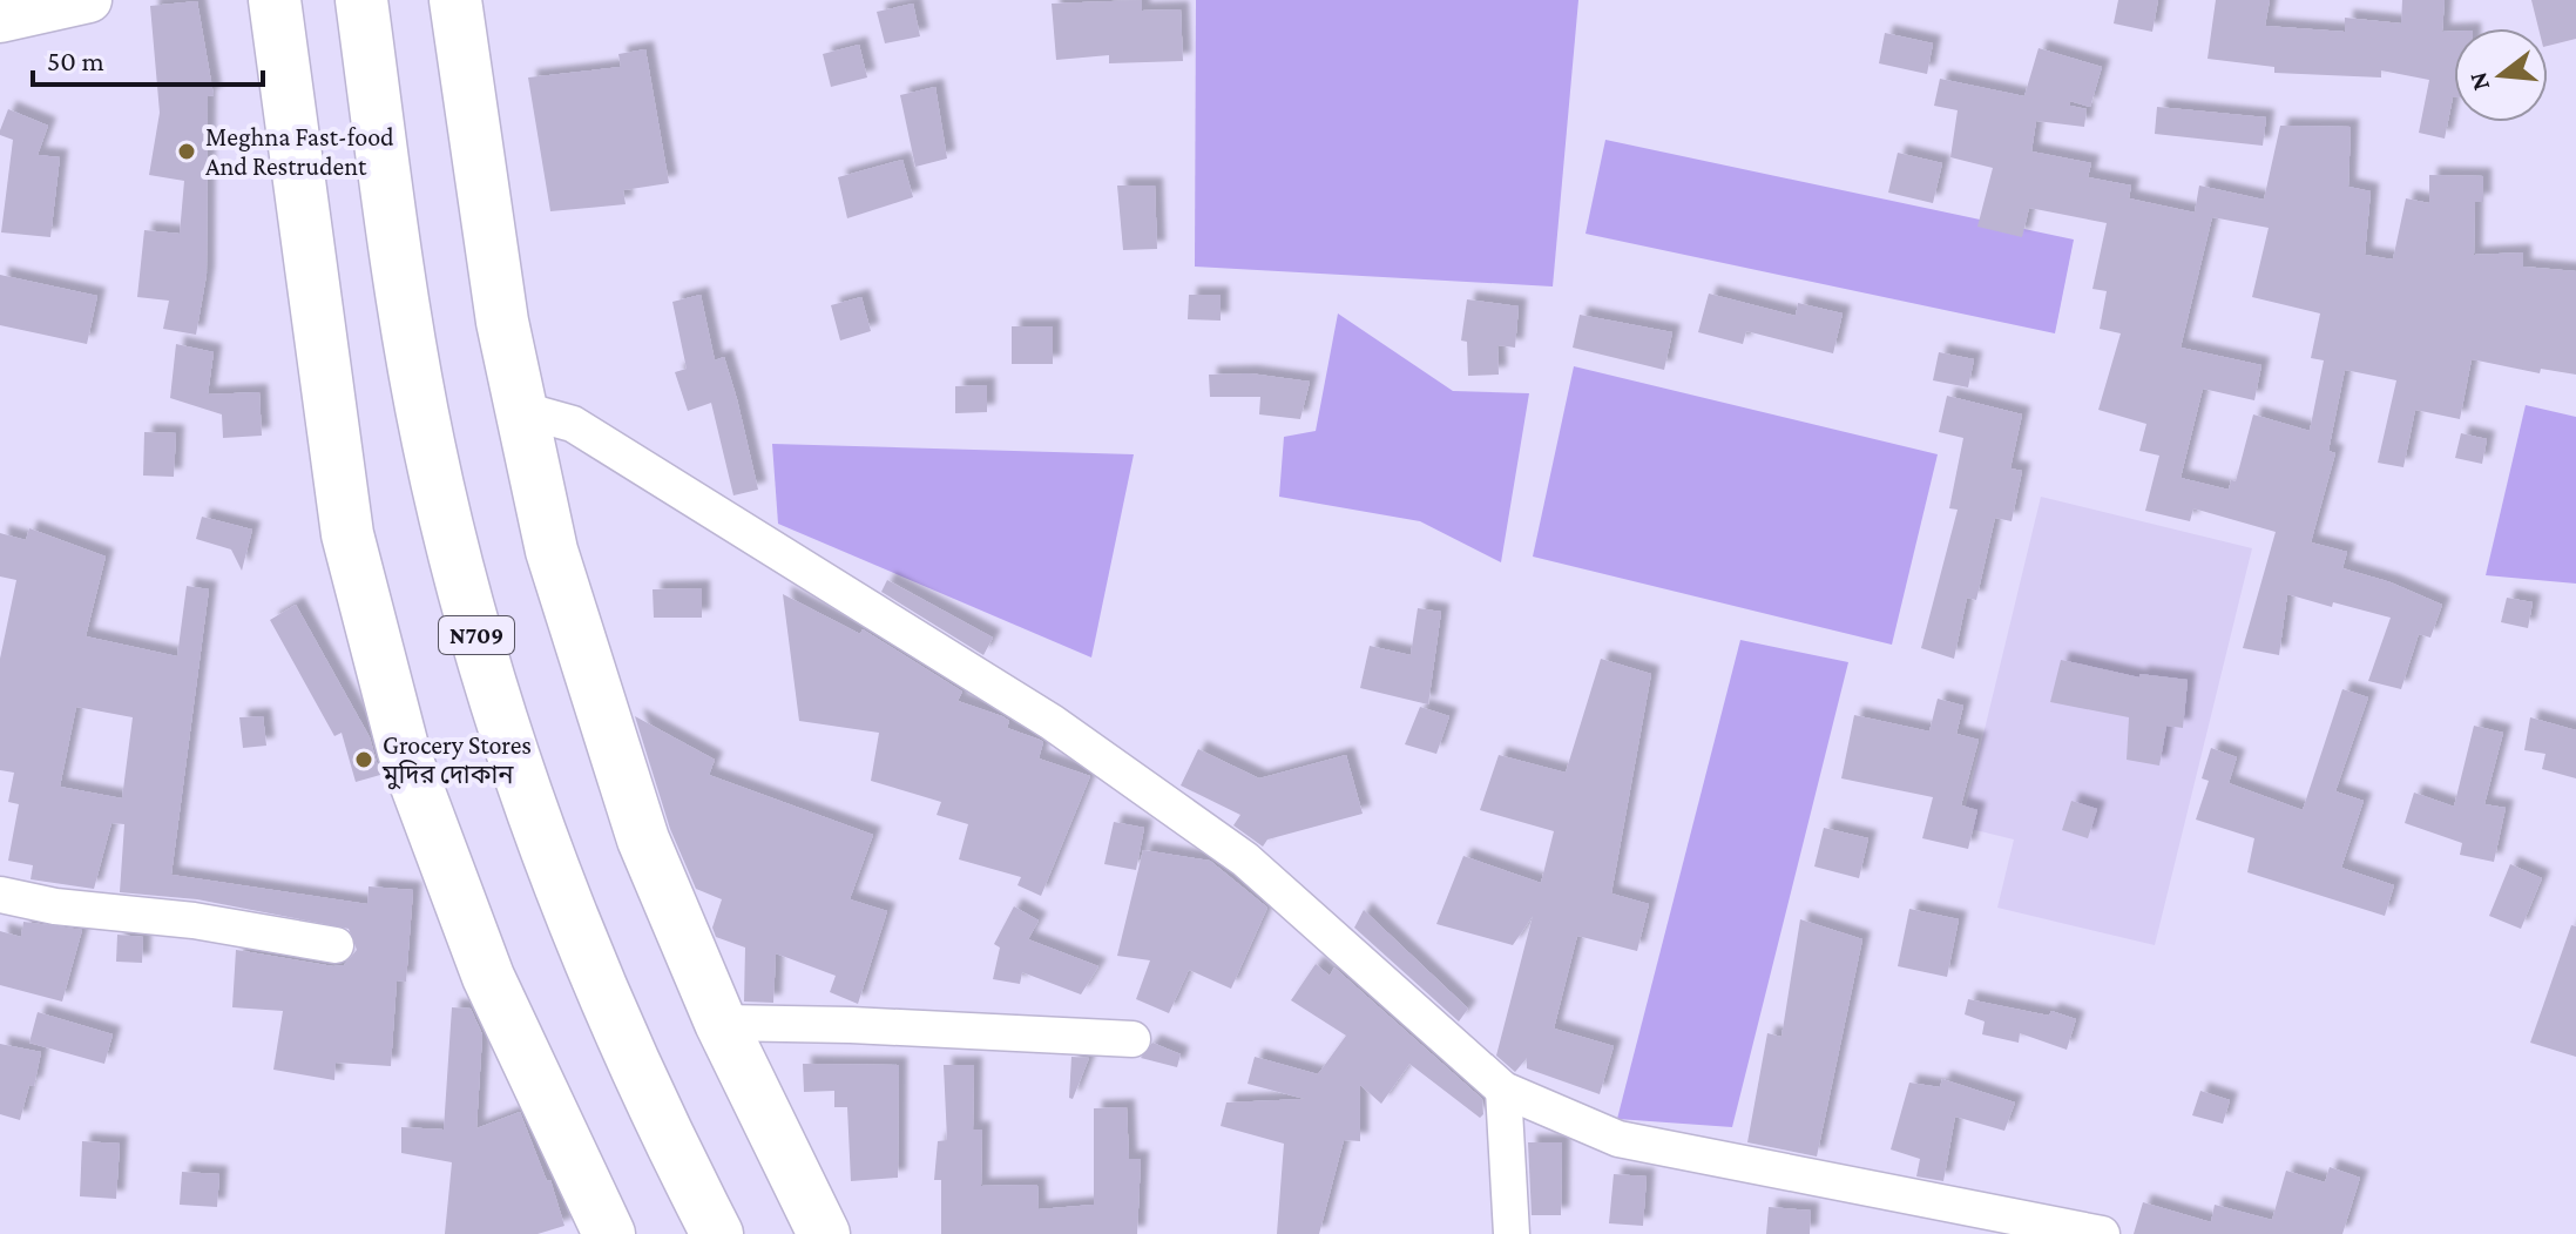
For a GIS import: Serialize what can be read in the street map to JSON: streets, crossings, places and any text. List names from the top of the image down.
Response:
{
  "streets": {
    "highway": ["N709"]
  },
  "places": ["Meghna Fast-food And Restrudent", "Grocery Stores মুদির দোকান"],
  "scale_bar": "50 m",
  "north": "left"
}
